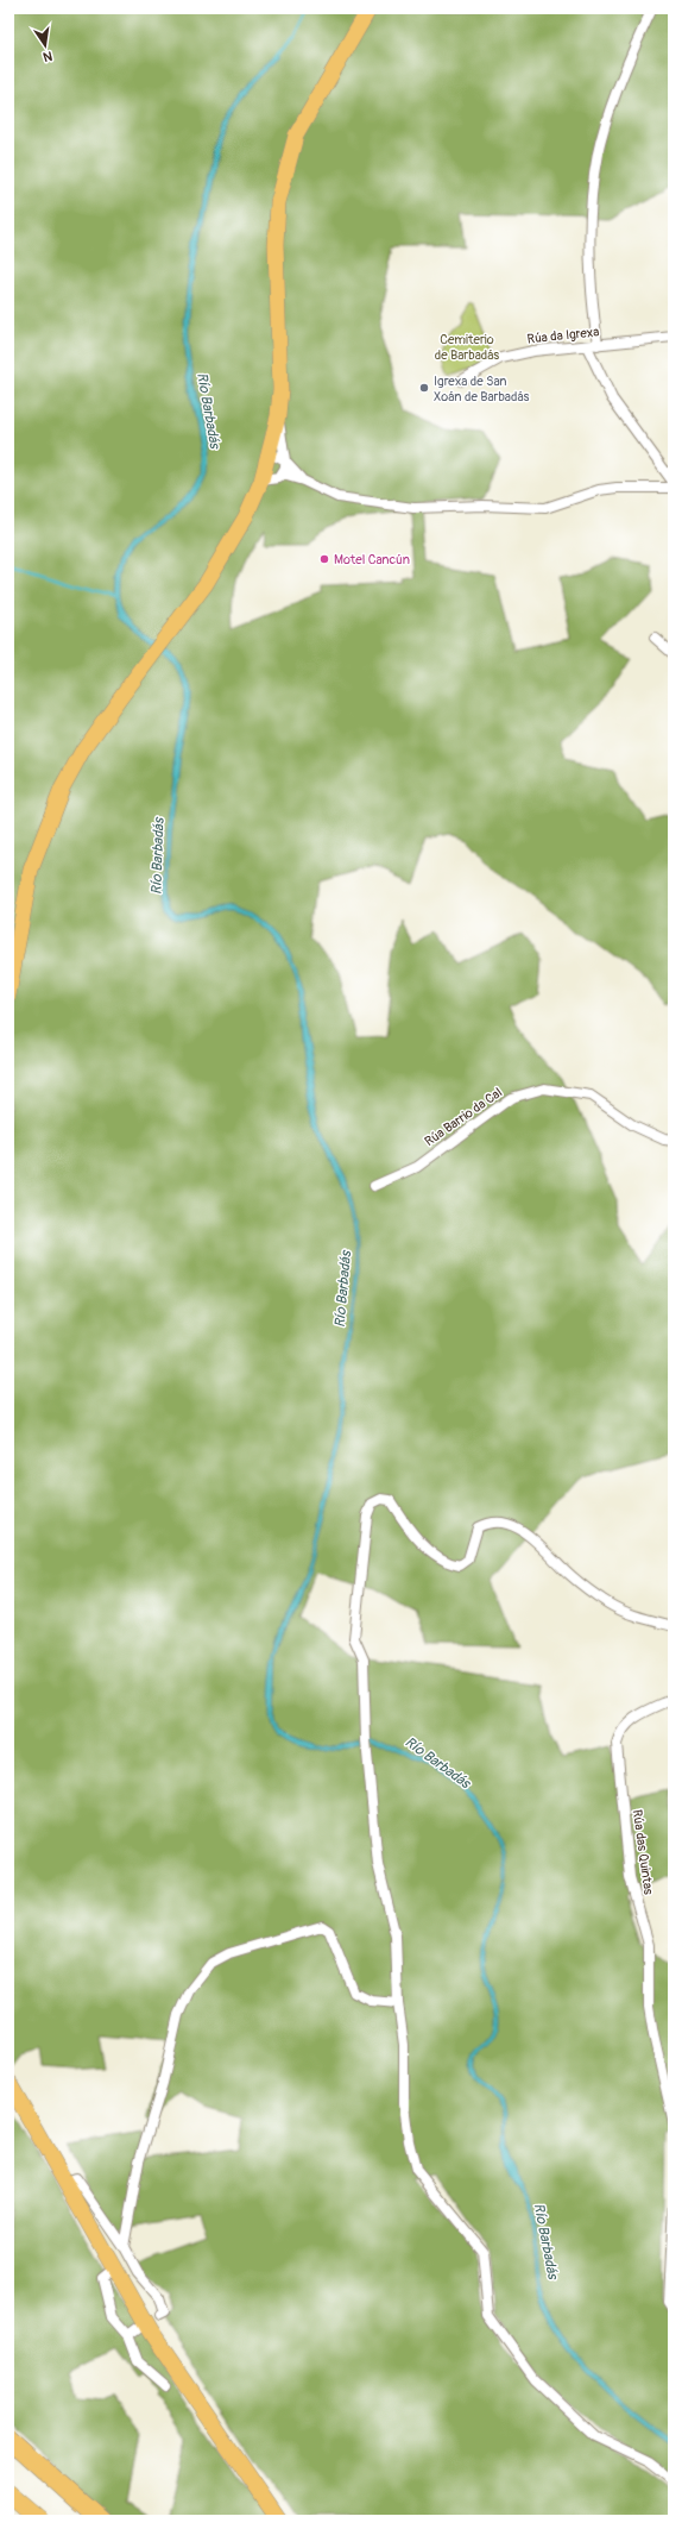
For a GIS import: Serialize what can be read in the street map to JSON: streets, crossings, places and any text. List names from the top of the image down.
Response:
{
  "streets": {
    "street": ["Rúa da Igrexa", "Rúa Barrio da Cal", "Rúa das Quintas"]
  },
  "water": ["Río Barbadás"],
  "parks": ["Cemiterio de Barbadás"],
  "places": ["Igrexa de San Xoán de Barbadás", "Motel Cancún"],
  "north": "bottom"
}
